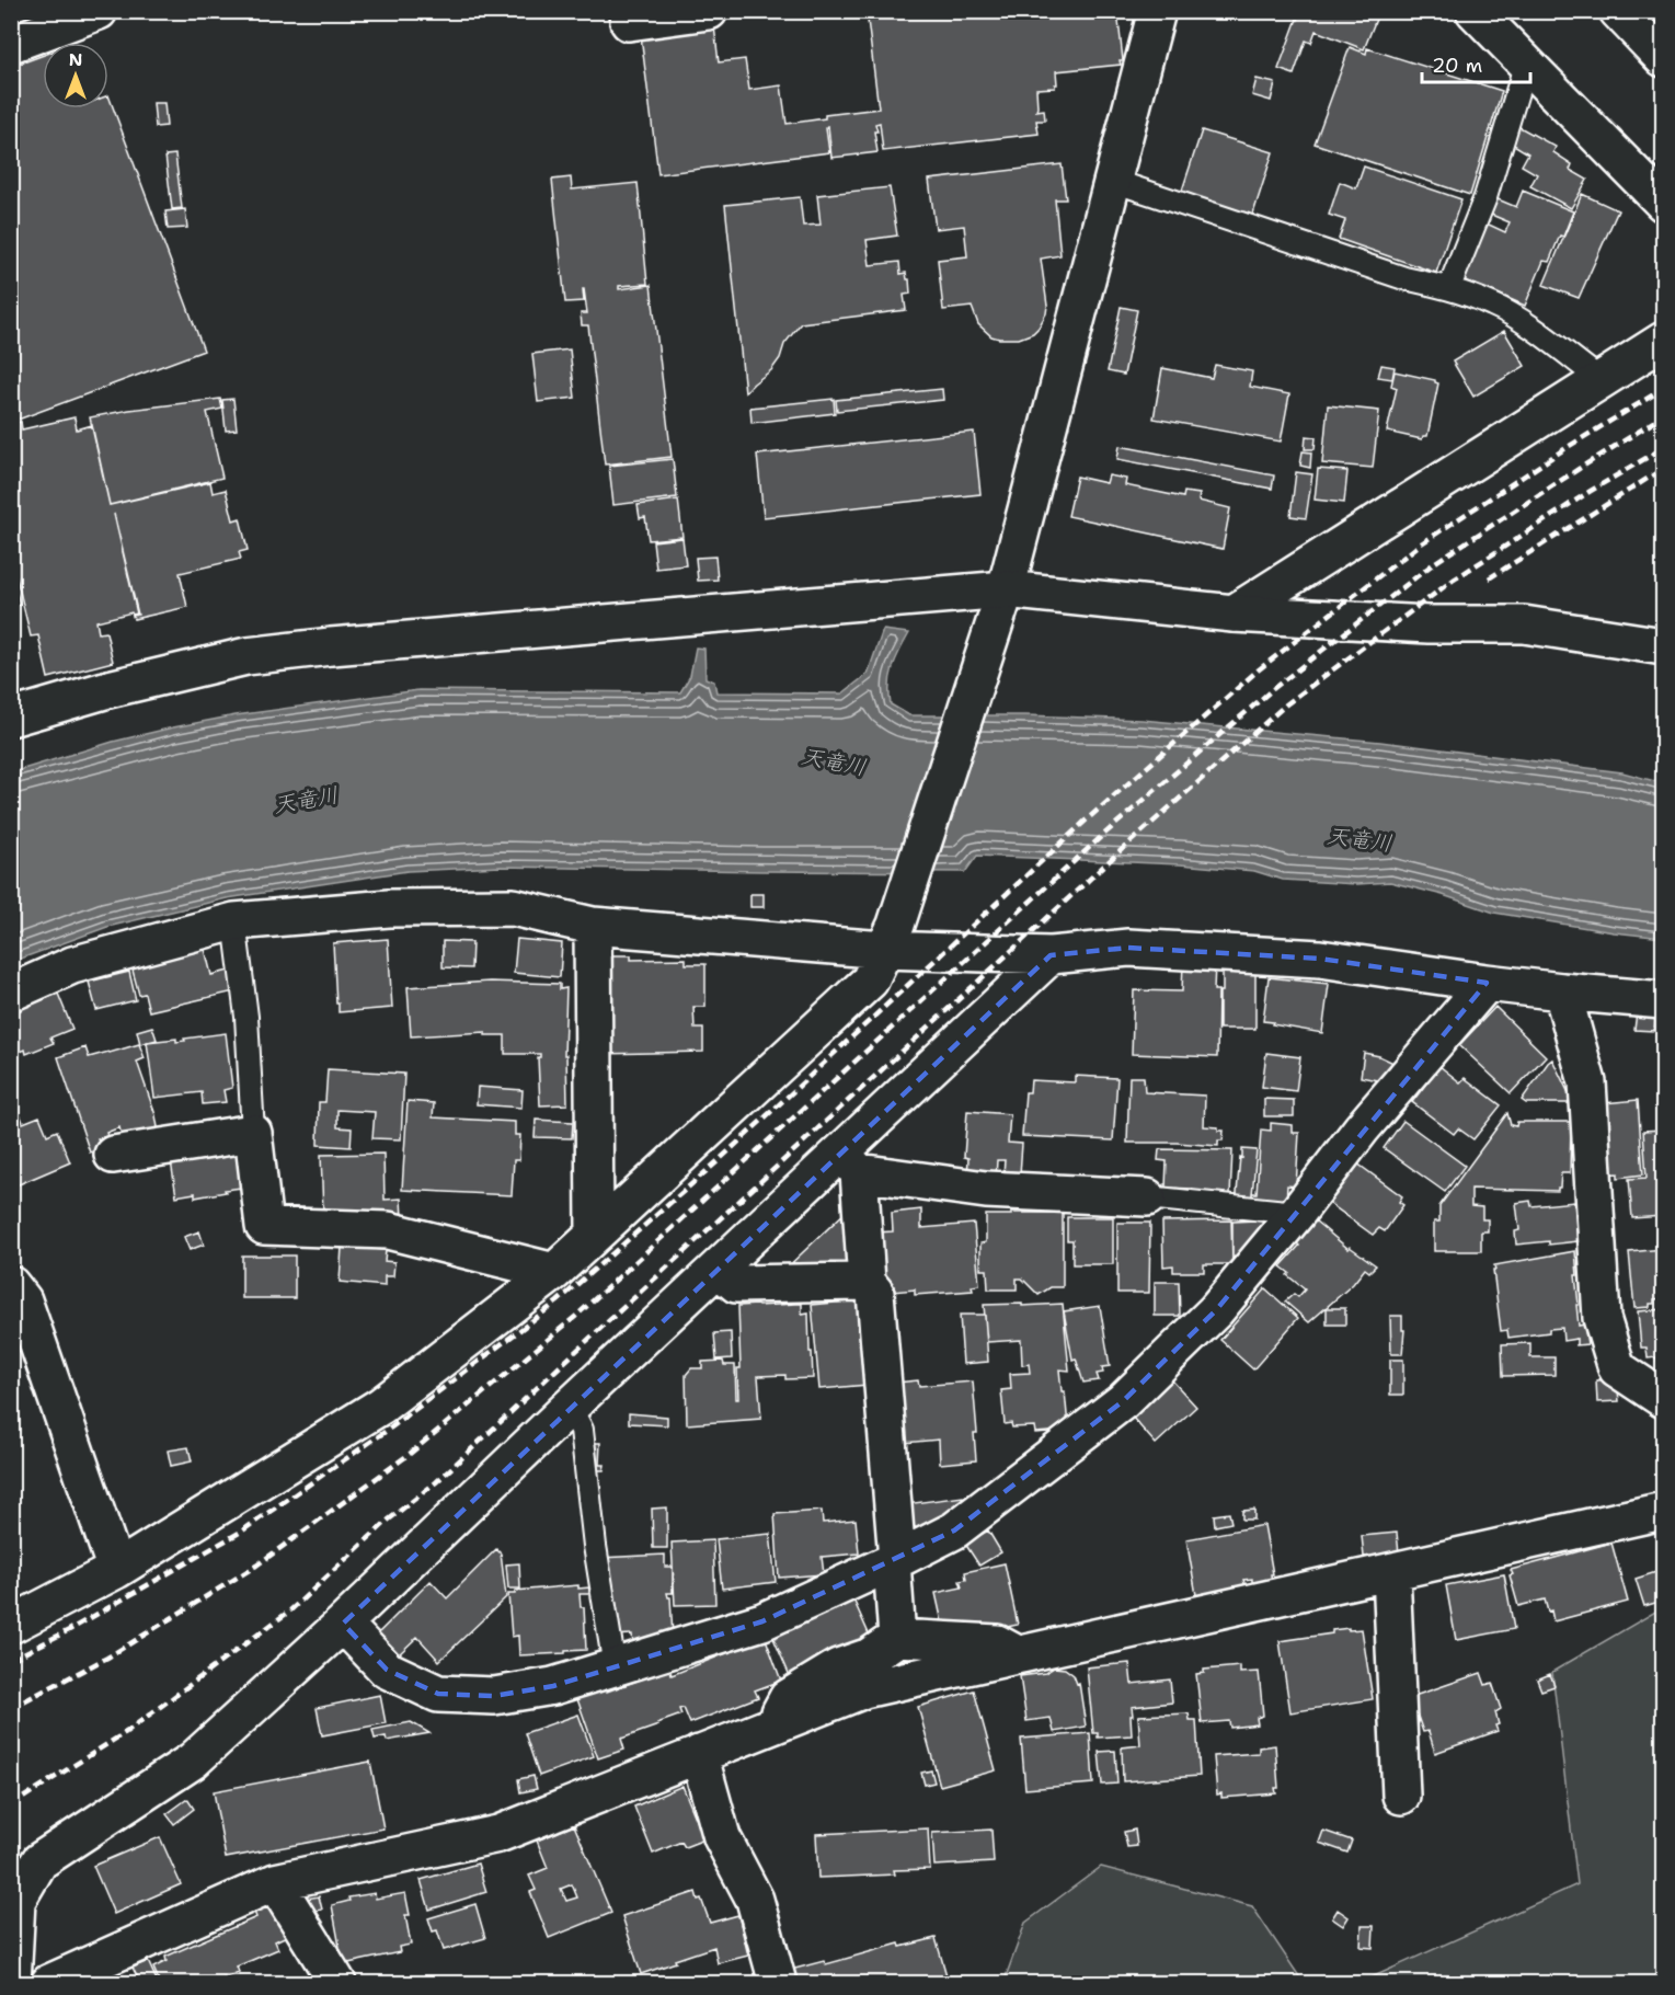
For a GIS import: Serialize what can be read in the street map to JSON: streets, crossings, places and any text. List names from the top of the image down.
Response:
{
  "water": ["天竜川"],
  "scale_bar": "20 m",
  "north": "top"
}
